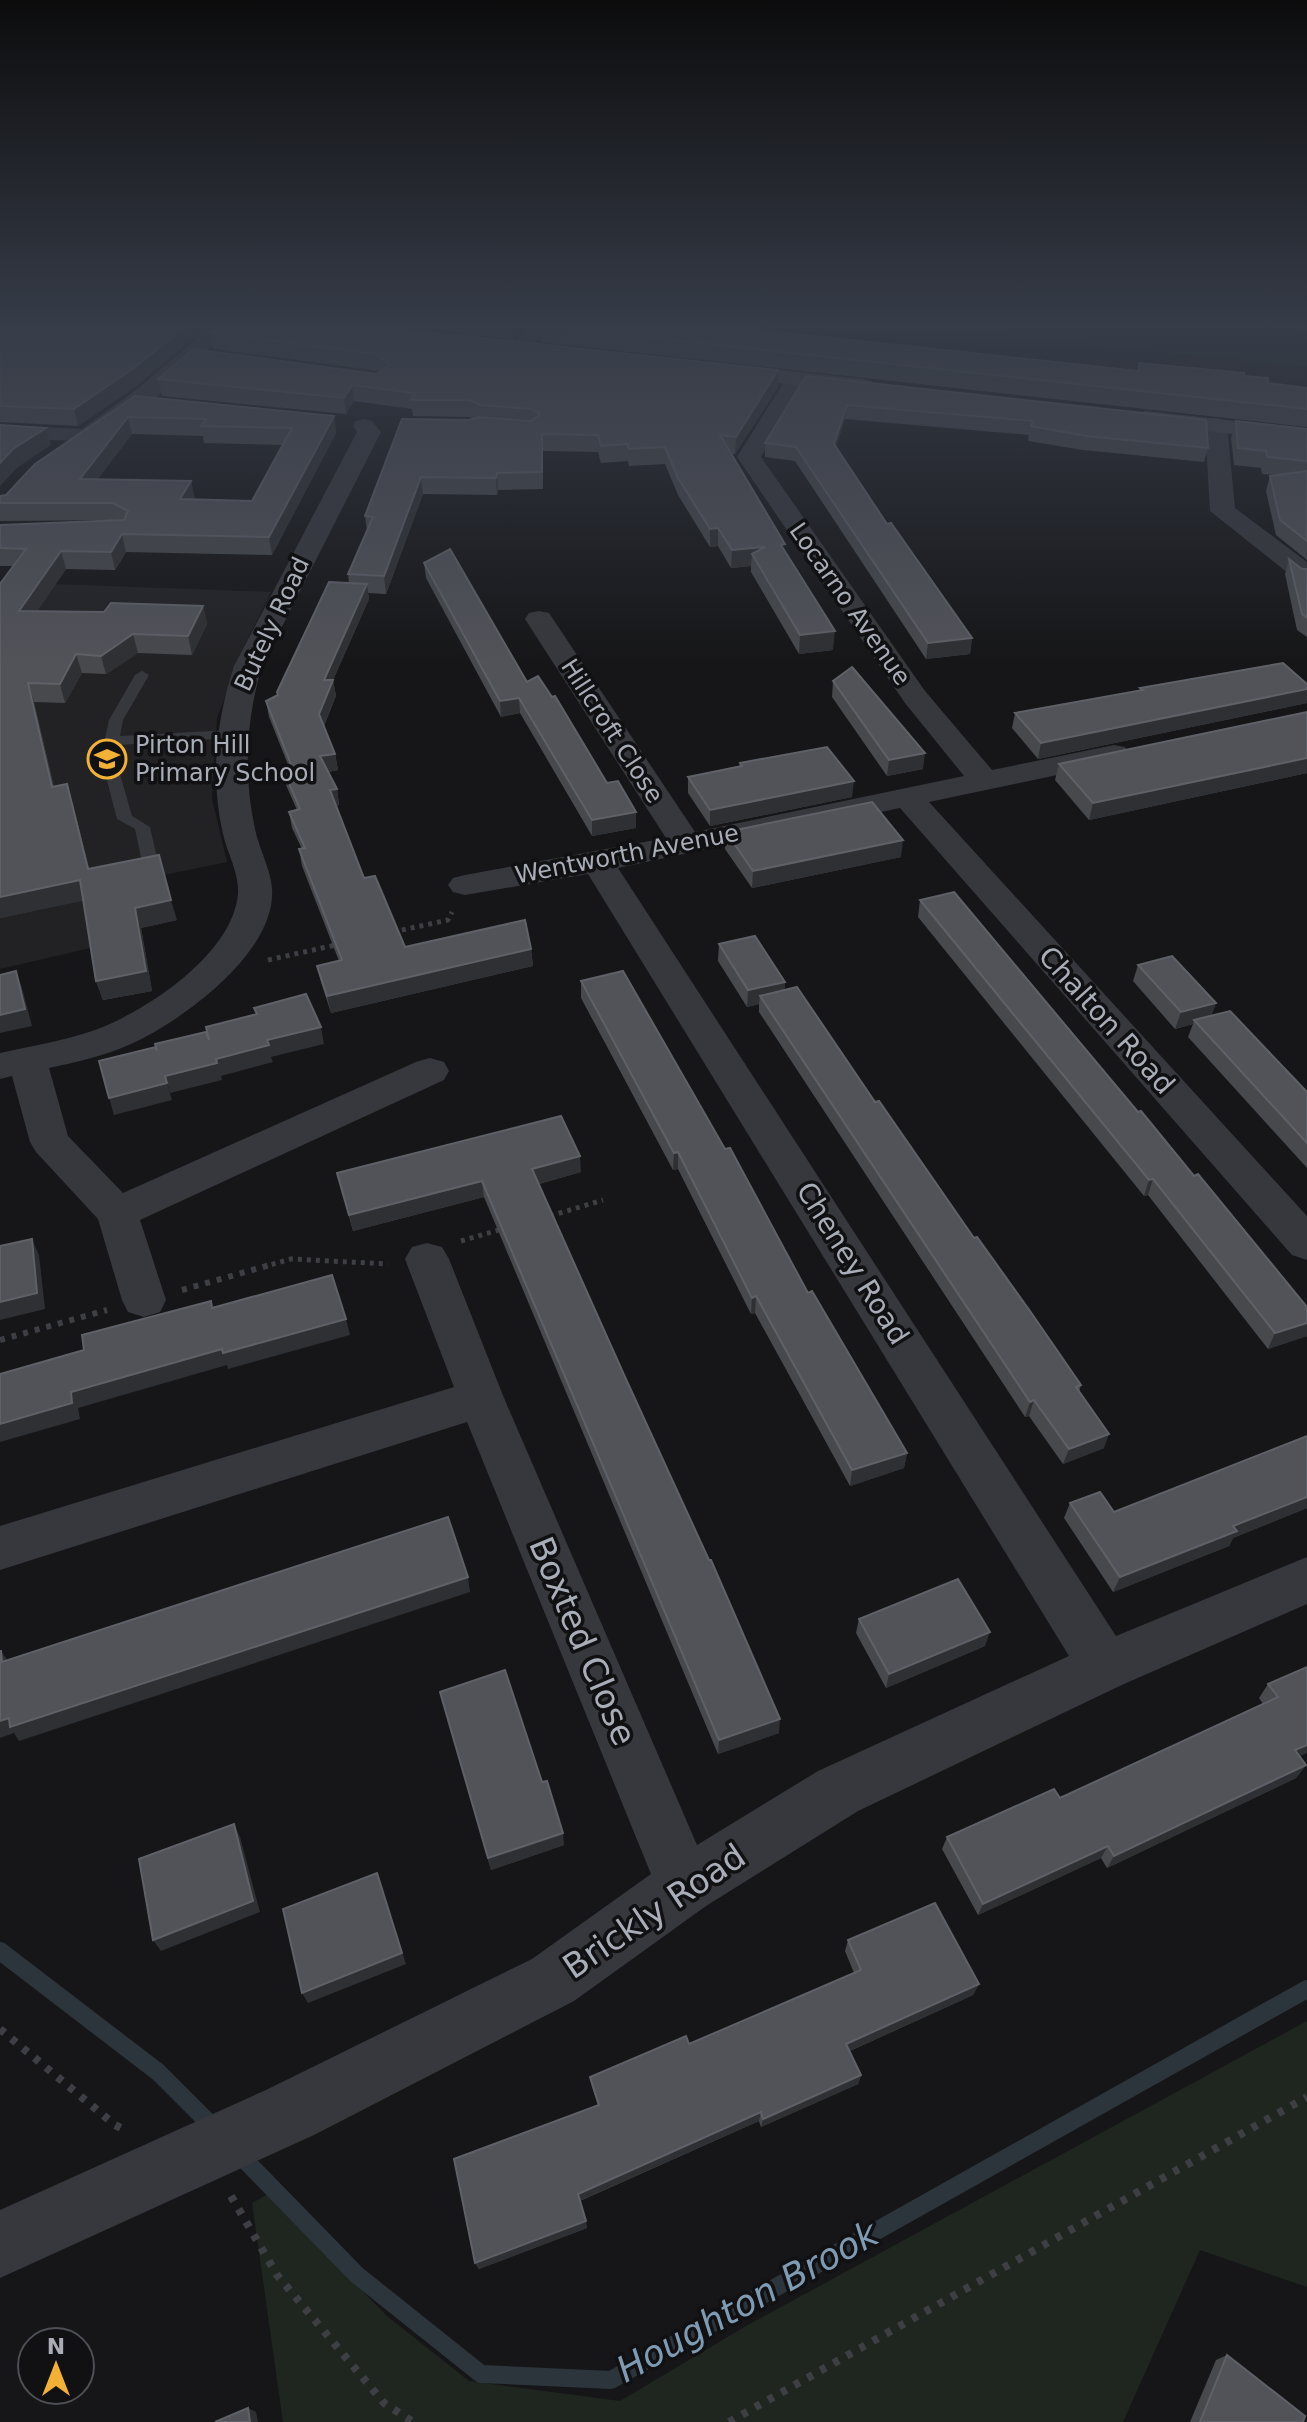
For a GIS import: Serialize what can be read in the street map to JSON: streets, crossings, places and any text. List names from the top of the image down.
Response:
{
  "streets": {
    "street": [
      "Locarno Avenue",
      "Butely Road",
      "Hillcroft Close",
      "Wentworth Avenue",
      "Chalton Road",
      "Cheney Road",
      "Boxted Close",
      "Brickly Road"
    ]
  },
  "crossings": [
    ["Locarno Avenue", "Wentworth Avenue"],
    ["Hillcroft Close", "Wentworth Avenue"],
    ["Wentworth Avenue", "Chalton Road"],
    ["Wentworth Avenue", "Cheney Road"],
    ["Cheney Road", "Brickly Road"],
    ["Boxted Close", "Brickly Road"]
  ],
  "water": ["Houghton Brook"],
  "places": {
    "school or university": ["Pirton Hill Primary School"]
  },
  "north": "top"
}
